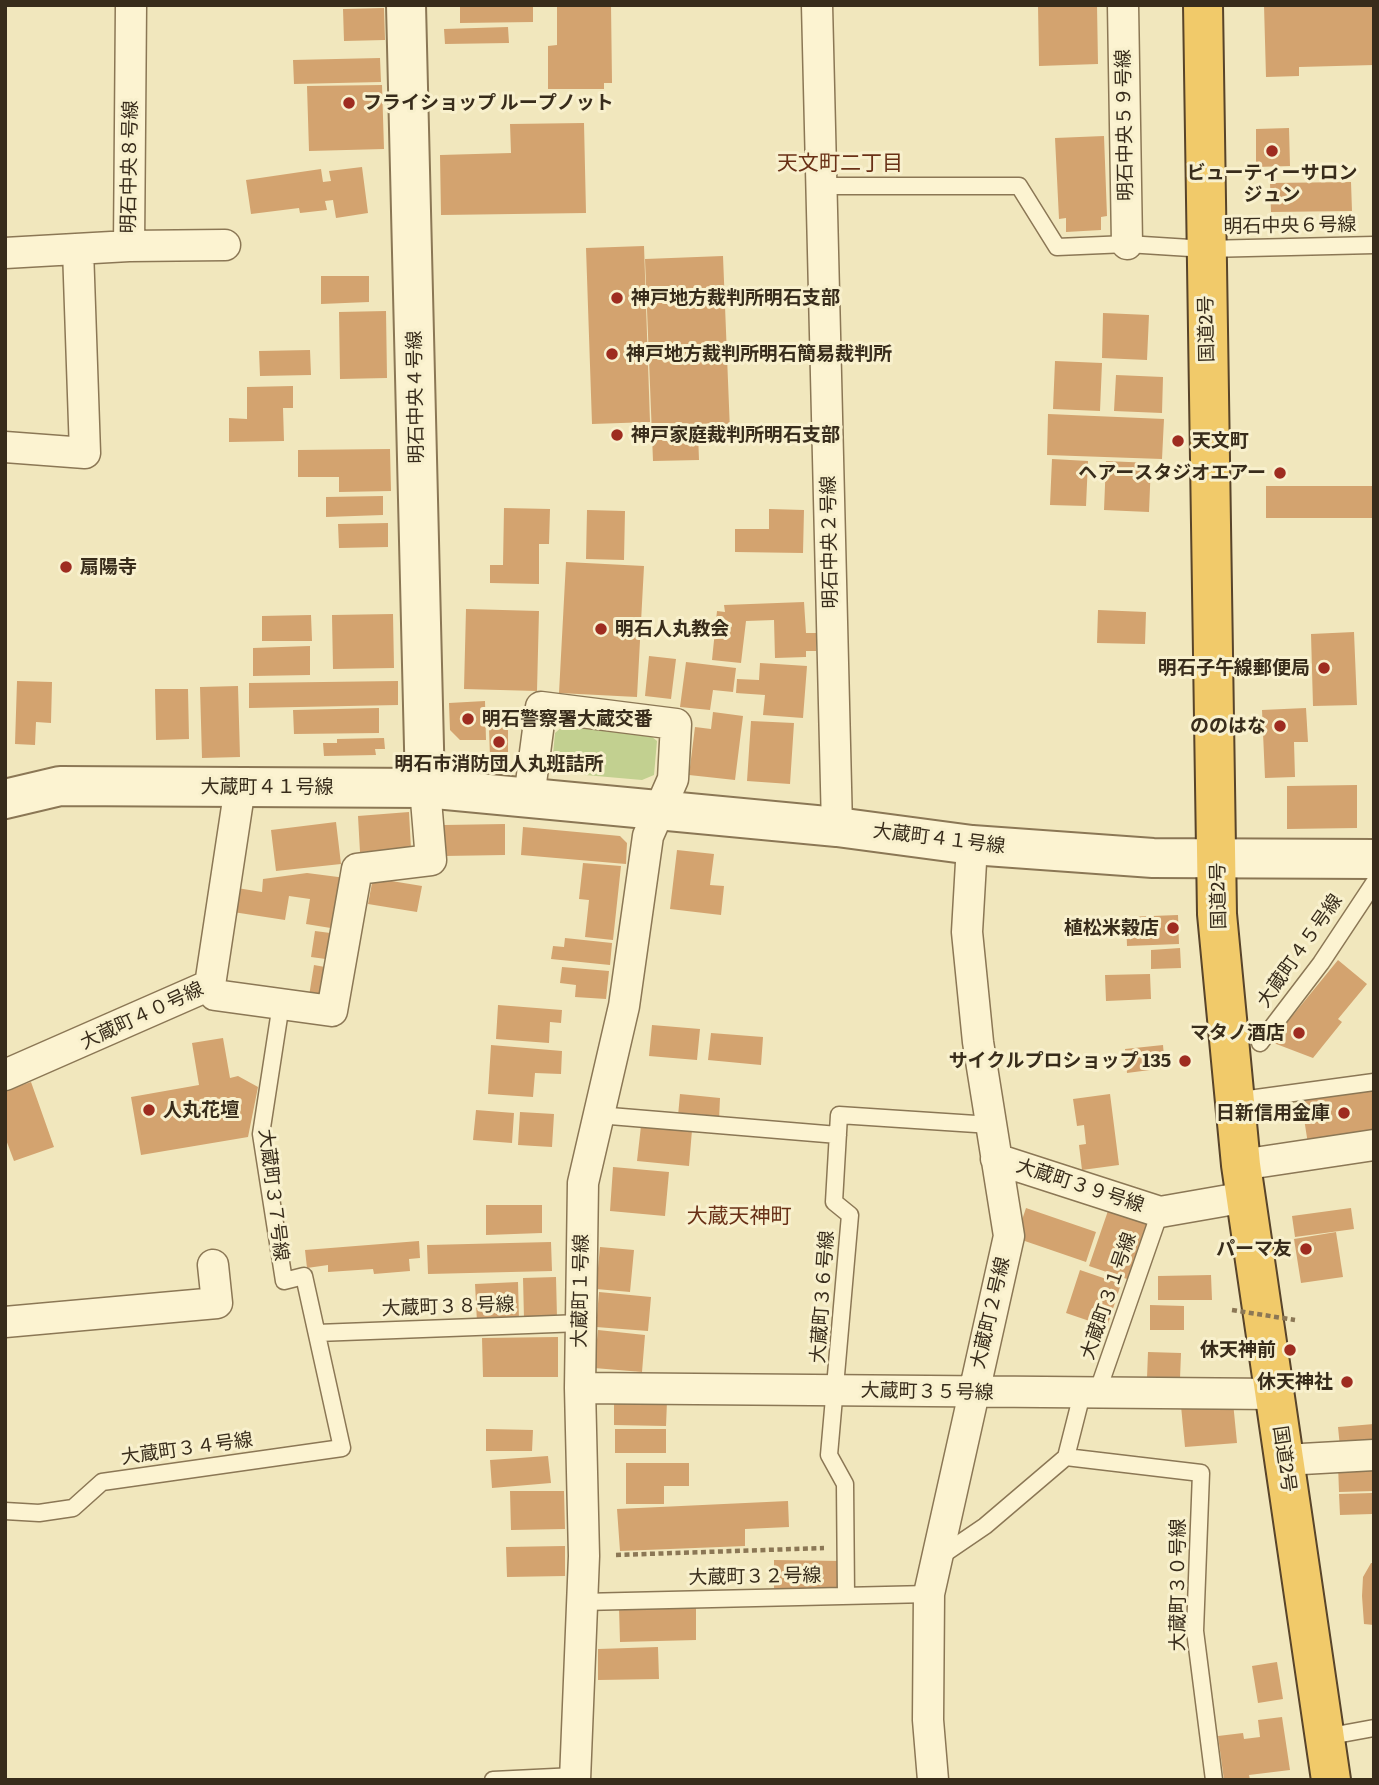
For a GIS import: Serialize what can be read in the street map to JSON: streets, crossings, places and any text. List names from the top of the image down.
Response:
{
  "streets": {
    "highway": ["国道2号"],
    "street": [
      "明石中央５９号線",
      "明石中央８号線",
      "明石中央４号線",
      "明石中央２号線",
      "大蔵町４１号線",
      "大蔵町４０号線",
      "大蔵町３９号線",
      "大蔵町１号線",
      "大蔵町２号線",
      "大蔵町３５号線"
    ],
    "lane": [
      "明石中央６号線",
      "大蔵町４５号線",
      "大蔵町３７号線",
      "大蔵町３１号線",
      "大蔵町３６号線",
      "大蔵町３８号線",
      "大蔵町３４号線",
      "大蔵町３２号線",
      "大蔵町３０号線"
    ]
  },
  "crossings": [
    ["明石中央５９号線", "明石中央６号線"],
    ["明石中央６号線", "国道2号"],
    ["明石中央６号線", "明石中央２号線"],
    ["国道2号", "大蔵町４１号線"],
    ["国道2号", "大蔵町３９号線"],
    ["国道2号", "大蔵町３５号線"],
    ["明石中央４号線", "大蔵町４１号線"],
    ["明石中央２号線", "大蔵町４１号線"],
    ["大蔵町４１号線", "大蔵町４０号線"],
    ["大蔵町４１号線", "大蔵町１号線"],
    ["大蔵町４１号線", "大蔵町２号線"],
    ["大蔵町３９号線", "大蔵町３１号線"],
    ["大蔵町３９号線", "大蔵町２号線"],
    ["大蔵町３７号線", "大蔵町３８号線"],
    ["大蔵町３７号線", "大蔵町３４号線"],
    ["大蔵町１号線", "大蔵町３８号線"],
    ["大蔵町１号線", "大蔵町３５号線"],
    ["大蔵町１号線", "大蔵町３２号線"],
    ["大蔵町３１号線", "大蔵町３５号線"],
    ["大蔵町３１号線", "大蔵町３０号線"],
    ["大蔵町３６号線", "大蔵町３５号線"],
    ["大蔵町２号線", "大蔵町３５号線"],
    ["大蔵町２号線", "大蔵町３２号線"]
  ],
  "districts": ["天文町二丁目", "大蔵天神町"],
  "places": [
    "フライショップ ループノット",
    "ビューティーサロン ジュン",
    "神戸地方裁判所明石支部",
    "神戸地方裁判所明石簡易裁判所",
    "神戸家庭裁判所明石支部",
    "天文町",
    "ヘアースタジオエアー",
    "扇陽寺",
    "明石人丸教会",
    "明石子午線郵便局",
    "明石警察署大蔵交番",
    "ののはな",
    "明石市消防団人丸班詰所",
    "植松米穀店",
    "マタノ酒店",
    "サイクルプロショップ 135",
    "人丸花壇",
    "日新信用金庫",
    "パーマ友",
    "休天神前",
    "休天神社"
  ]
}
